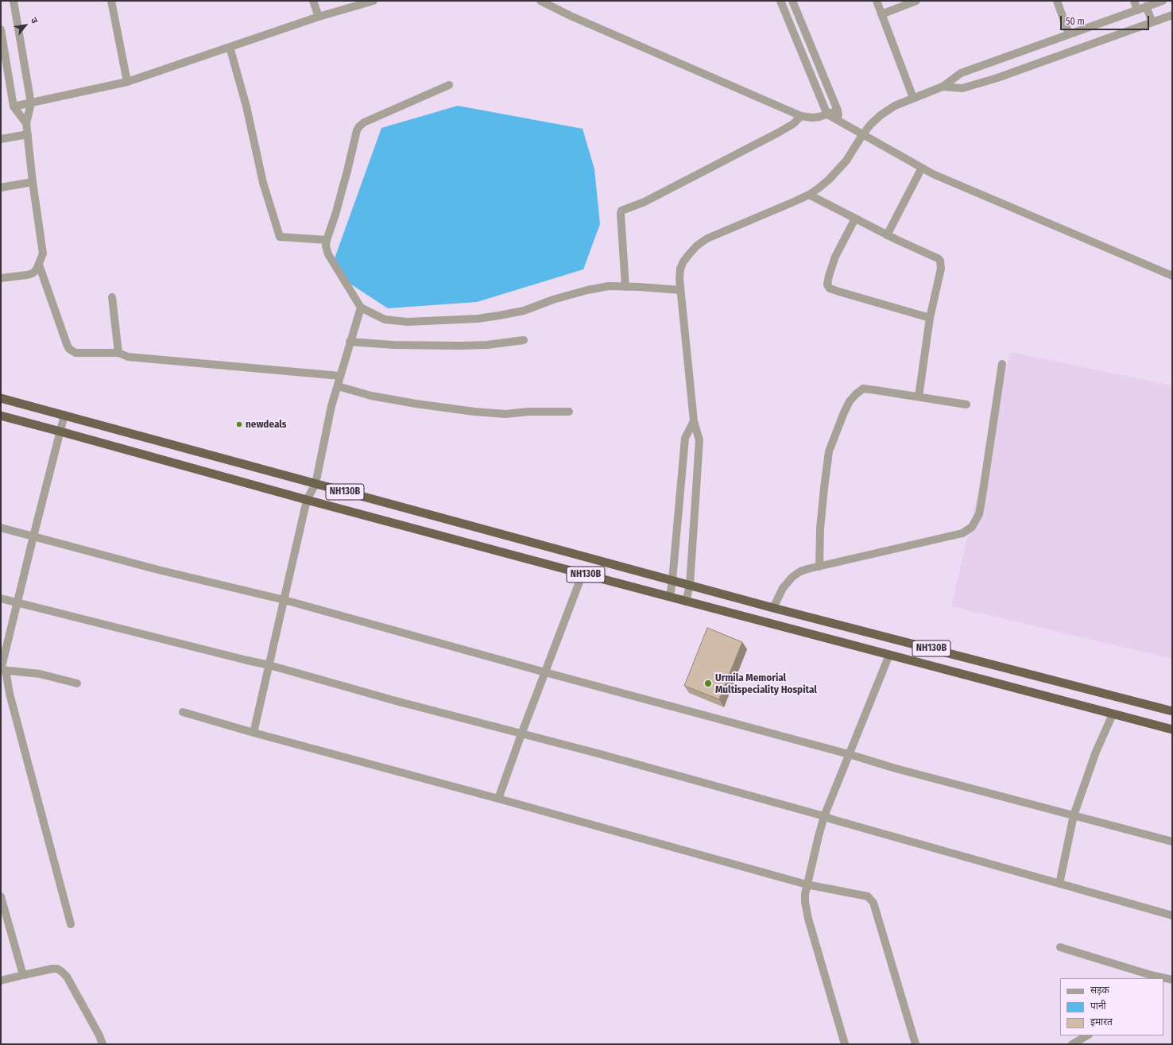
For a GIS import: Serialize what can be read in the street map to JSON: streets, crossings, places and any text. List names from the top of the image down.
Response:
{
  "streets": {
    "highway": ["NH130B"]
  },
  "places": ["newdeals", "Urmila Memorial Multispeciality Hospital"],
  "legend": ["सड़क", "पानी", "इमारत"],
  "scale_bar": "50 m",
  "north": "top right"
}
